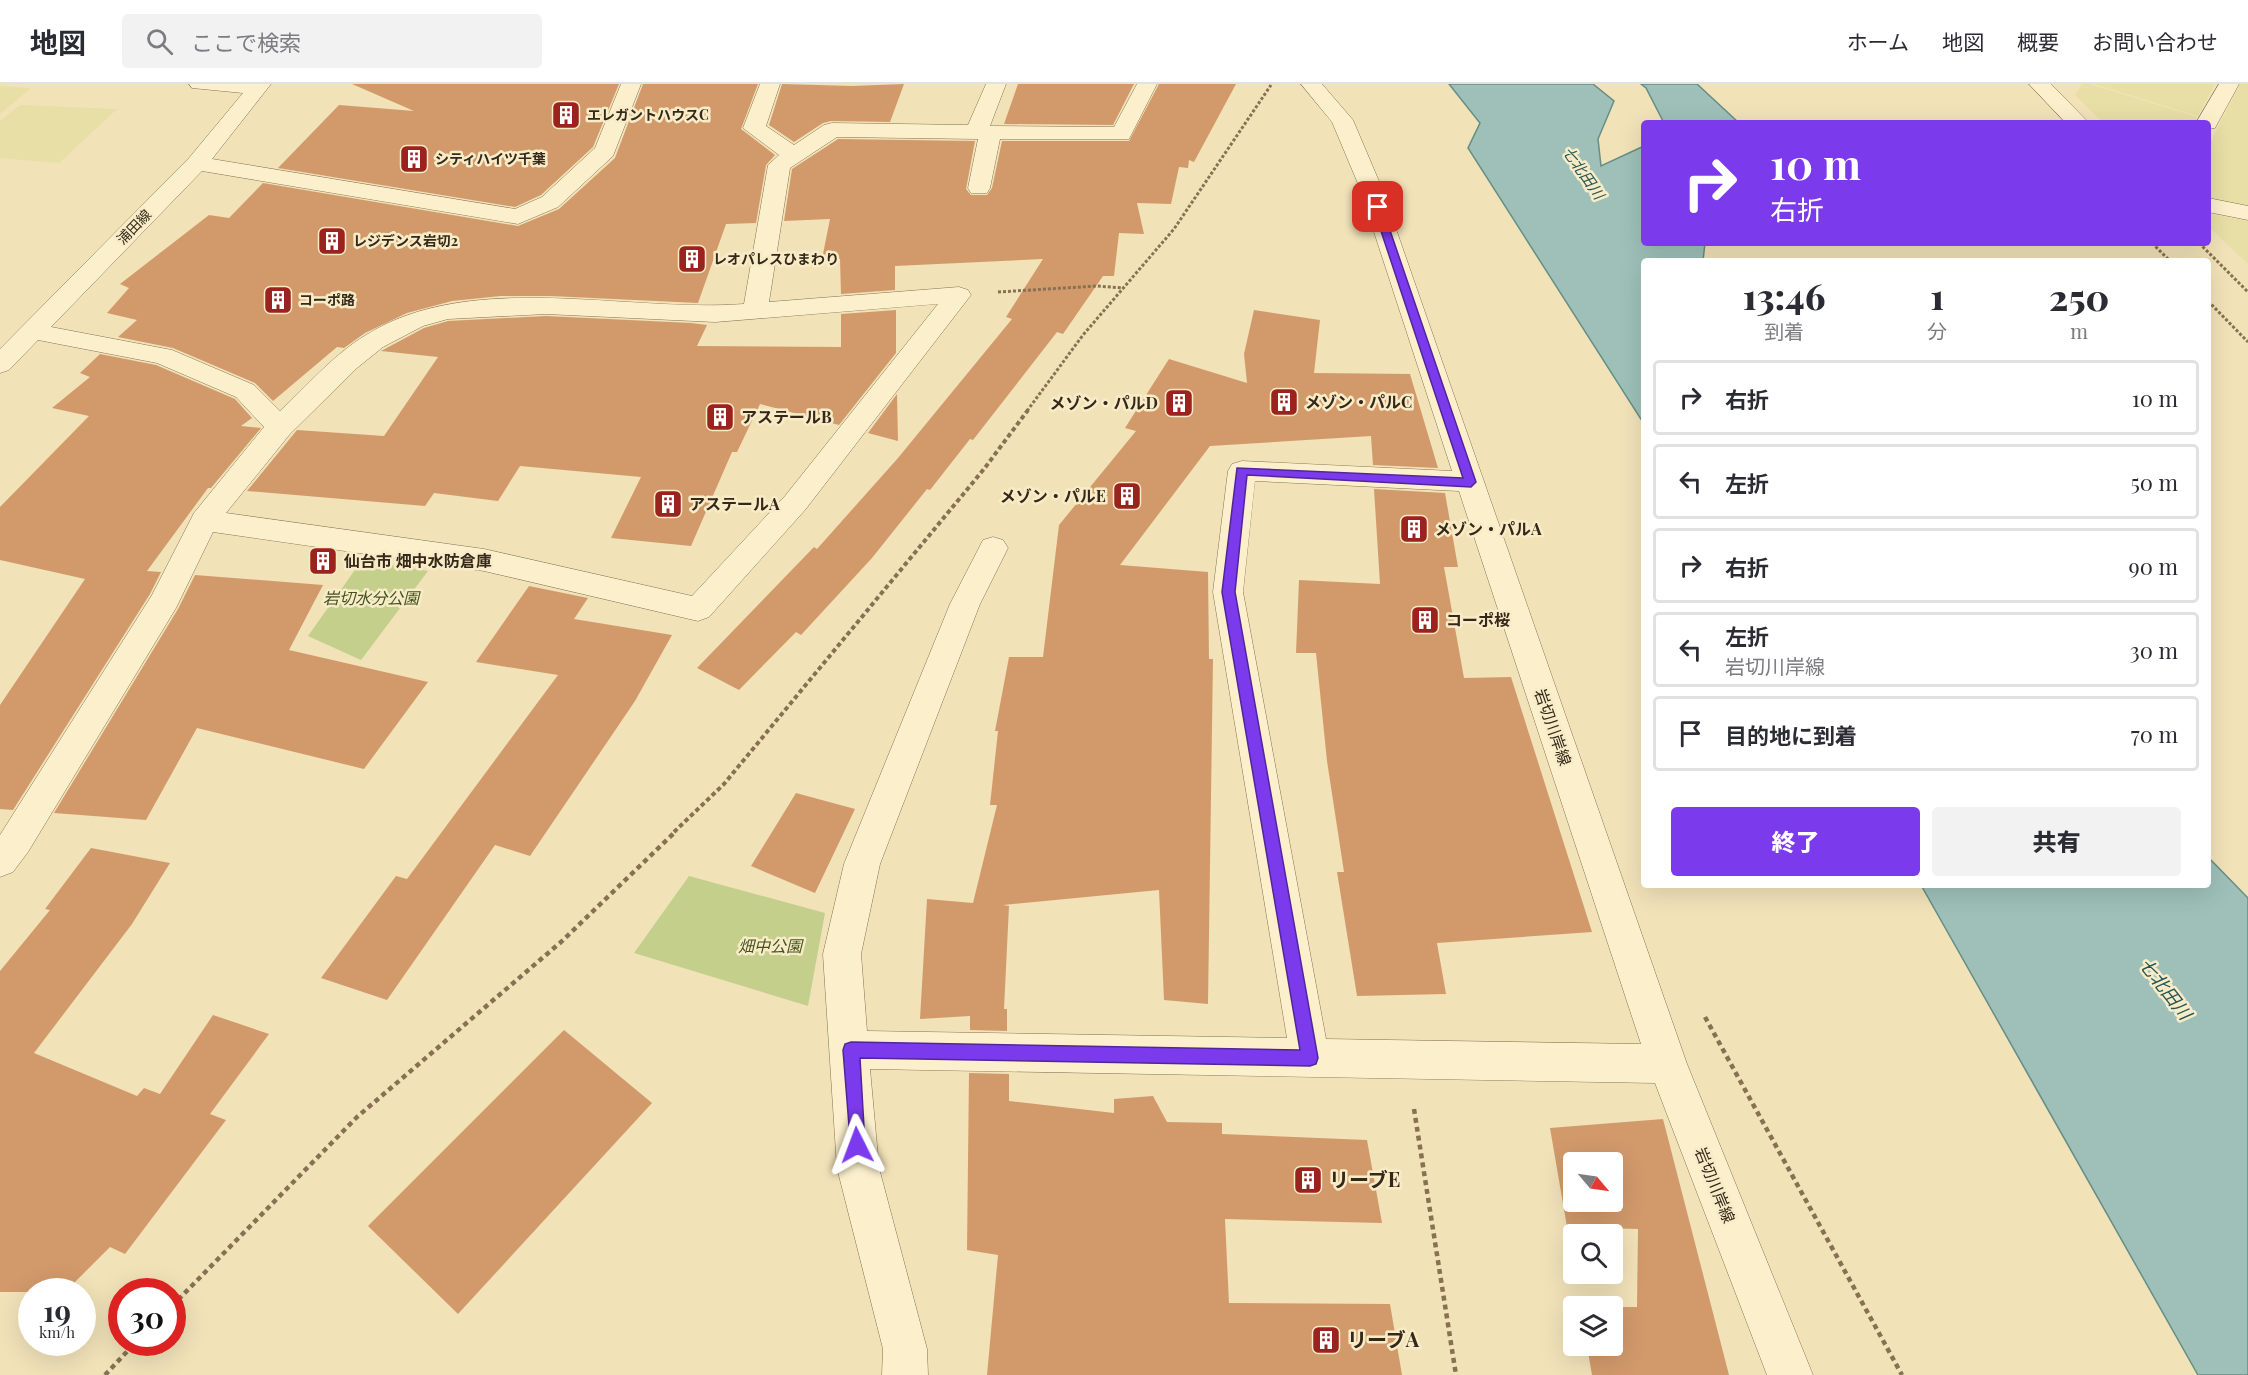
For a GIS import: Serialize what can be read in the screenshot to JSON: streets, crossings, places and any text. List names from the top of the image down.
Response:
{
  "streets": {
    "street": ["浦田線", "岩切川岸線"]
  },
  "water": ["七北田川"],
  "parks": ["岩切水分公園", "畑中公園"],
  "places": {
    "building": [
      "エレガントハウスC",
      "シティハイツ千葉",
      "レジデンス岩切2",
      "レオパレスひまわり",
      "コーポ路",
      "メゾン・パルC",
      "メゾン・パルD",
      "アステールB",
      "メゾン・パルE",
      "アステールA",
      "メゾン・パルA",
      "仙台市 畑中水防倉庫",
      "コーポ桜",
      "リーブE",
      "リーブA"
    ]
  },
  "north": "bottom right",
  "page": {
    "header": "地図",
    "search": "ここで検索",
    "nav": [
      "ホーム",
      "地図",
      "概要",
      "お問い合わせ"
    ],
    "turn": ["10 m", "右折"],
    "eta": [
      "13:46",
      "到着",
      "1",
      "分",
      "250",
      "m"
    ],
    "list": [
      {
        "name": "右折",
        "value": "10 m"
      },
      {
        "name": "左折",
        "value": "50 m"
      },
      {
        "name": "右折",
        "value": "90 m"
      },
      {
        "name": "左折",
        "note": "岩切川岸線",
        "value": "30 m"
      },
      {
        "name": "目的地に到着",
        "value": "70 m"
      }
    ],
    "buttons": ["終了", "共有"],
    "speed": "19 km/h",
    "limit": "30"
  }
}
